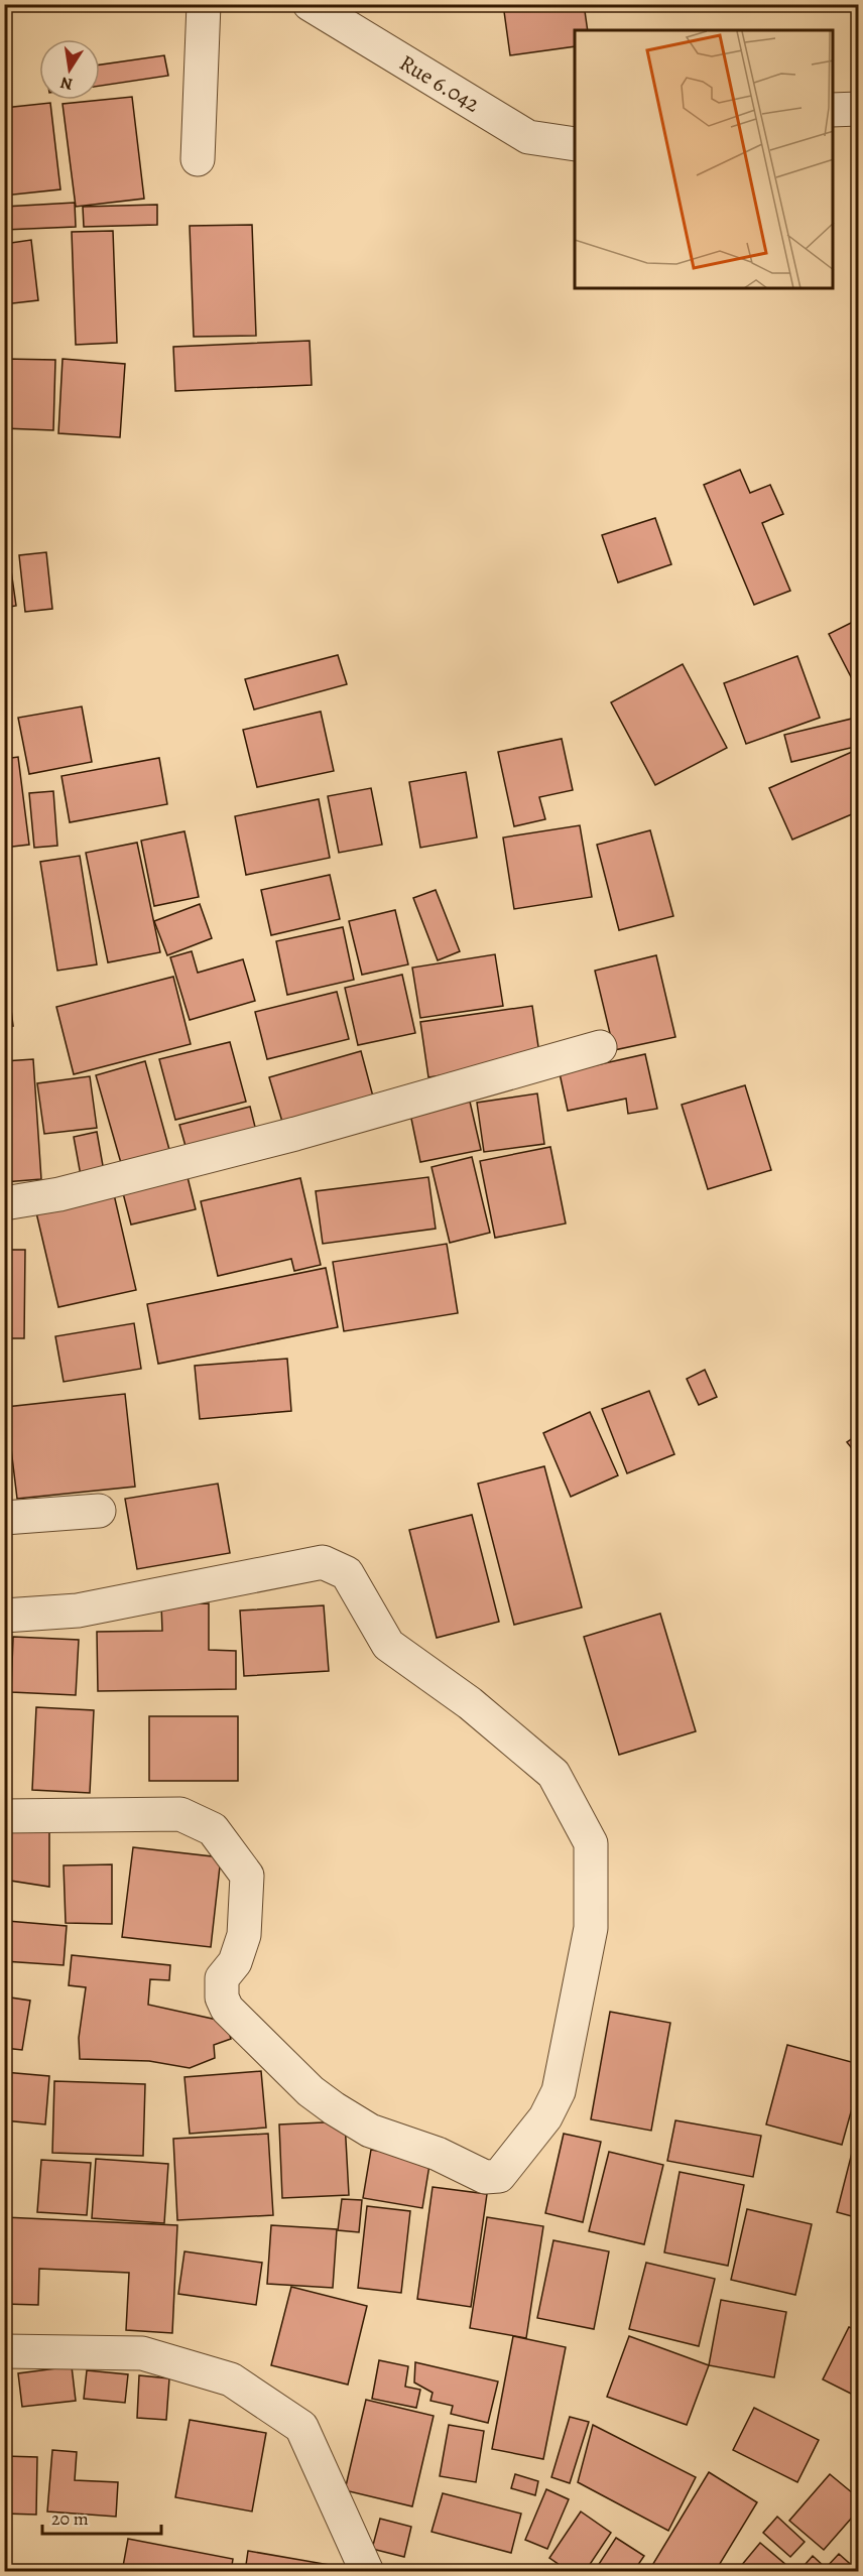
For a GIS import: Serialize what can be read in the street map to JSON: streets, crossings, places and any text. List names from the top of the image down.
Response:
{
  "streets": {
    "street": ["Rue 6.042"]
  },
  "scale_bar": "20 m",
  "north": "bottom"
}
